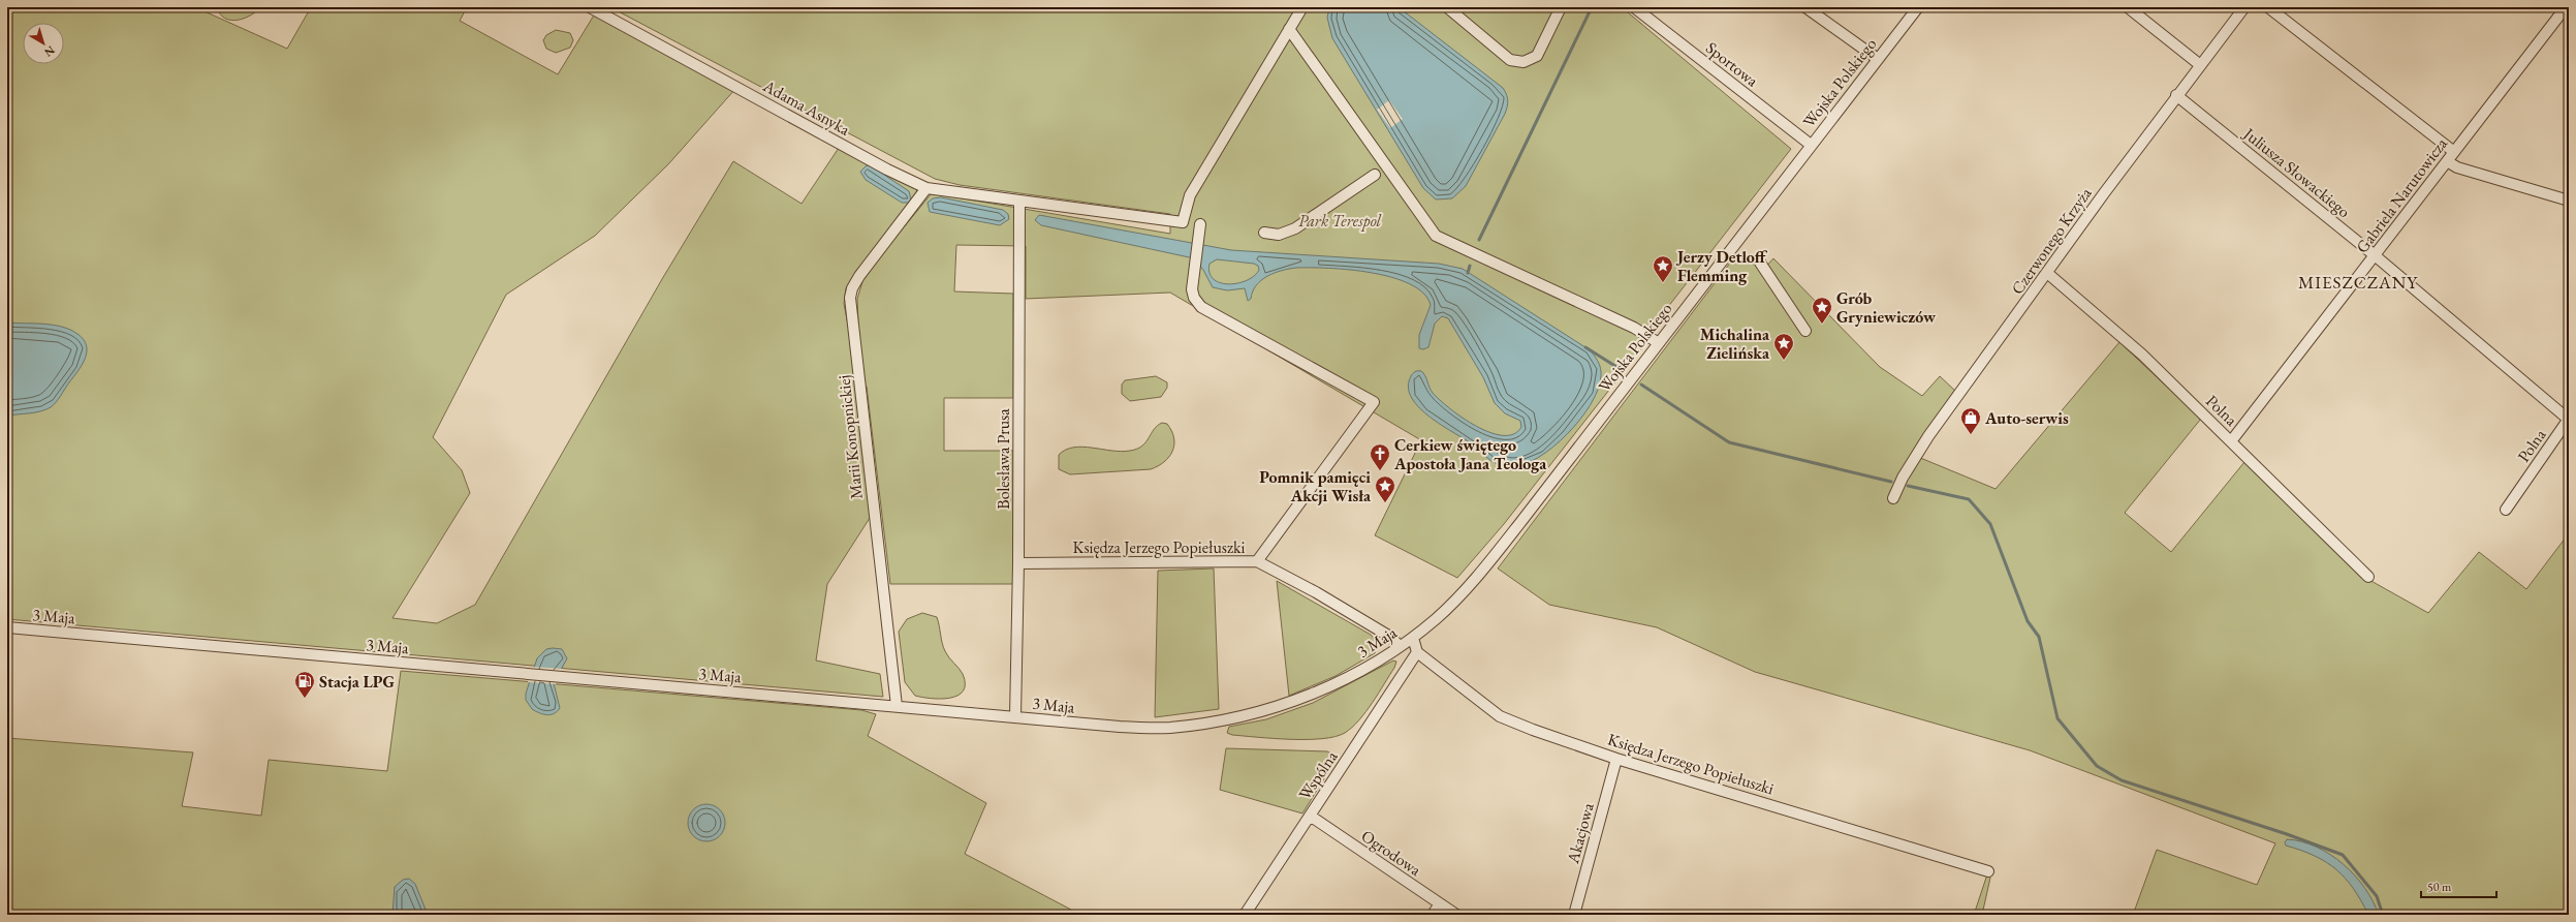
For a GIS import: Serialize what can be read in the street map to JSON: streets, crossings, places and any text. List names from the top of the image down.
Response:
{
  "streets": {
    "street": [
      "Sportowa",
      "Wojska Polskiego",
      "Adama Asnyka",
      "Juliusza Słowackiego",
      "Gabriela Narutowicza",
      "Czerwonego Krzyża",
      "Polna",
      "Marii Konopnickiej",
      "Bolesława Prusa",
      "Księdza Jerzego Popiełuszki",
      "3 Maja",
      "Wspólna",
      "Akacjowa",
      "Ogrodowa"
    ]
  },
  "crossings": [
    ["Sportowa", "Wojska Polskiego"],
    ["Wojska Polskiego", "3 Maja"],
    ["Adama Asnyka", "Marii Konopnickiej"],
    ["Adama Asnyka", "Bolesława Prusa"],
    ["Juliusza Słowackiego", "Gabriela Narutowicza"],
    ["Juliusza Słowackiego", "Czerwonego Krzyża"],
    ["Juliusza Słowackiego", "Polna"],
    ["Gabriela Narutowicza", "Polna"],
    ["Czerwonego Krzyża", "Polna"],
    ["Marii Konopnickiej", "3 Maja"],
    ["Bolesława Prusa", "Księdza Jerzego Popiełuszki"],
    ["Bolesława Prusa", "3 Maja"],
    ["Księdza Jerzego Popiełuszki", "3 Maja"],
    ["Księdza Jerzego Popiełuszki", "Wspólna"],
    ["Księdza Jerzego Popiełuszki", "Akacjowa"],
    ["Wspólna", "Ogrodowa"]
  ],
  "districts": ["MIESZCZANY"],
  "parks": ["Park Terespol"],
  "places": {
    "place": [
      "Jerzy Detloff Flemming",
      "Grób Gryniewiczów",
      "Michalina Zielińska",
      "Pomnik pamięci Akcji Wisła"
    ],
    "shop": ["Auto-serwis"],
    "church": ["Cerkiew świętego Apostoła Jana Teologa"],
    "fuel station": ["Stacja LPG"]
  },
  "scale_bar": "50 m",
  "north": "bottom right"
}
